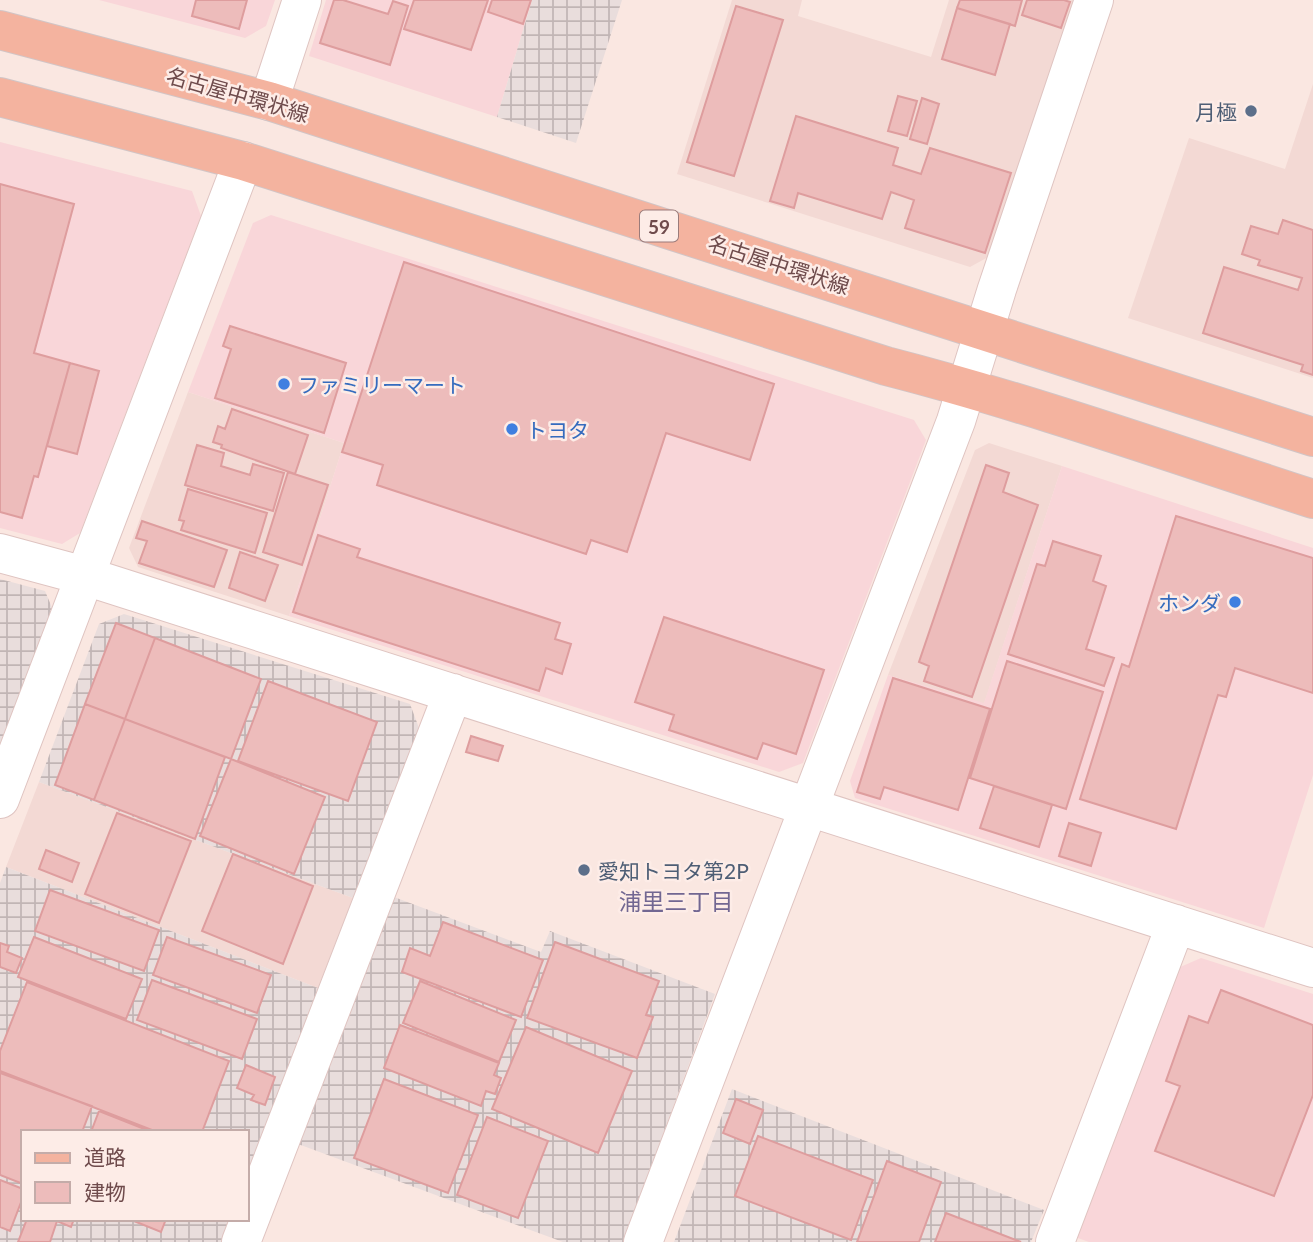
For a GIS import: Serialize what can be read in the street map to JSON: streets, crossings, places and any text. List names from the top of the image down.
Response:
{
  "streets": {
    "main road": ["名古屋中環状線", "59"]
  },
  "districts": ["浦里三丁目"],
  "places": [
    "月極",
    "ファミリーマート",
    "トヨタ",
    "ホンダ",
    "愛知トヨタ第2P"
  ],
  "legend": ["道路", "建物"]
}
